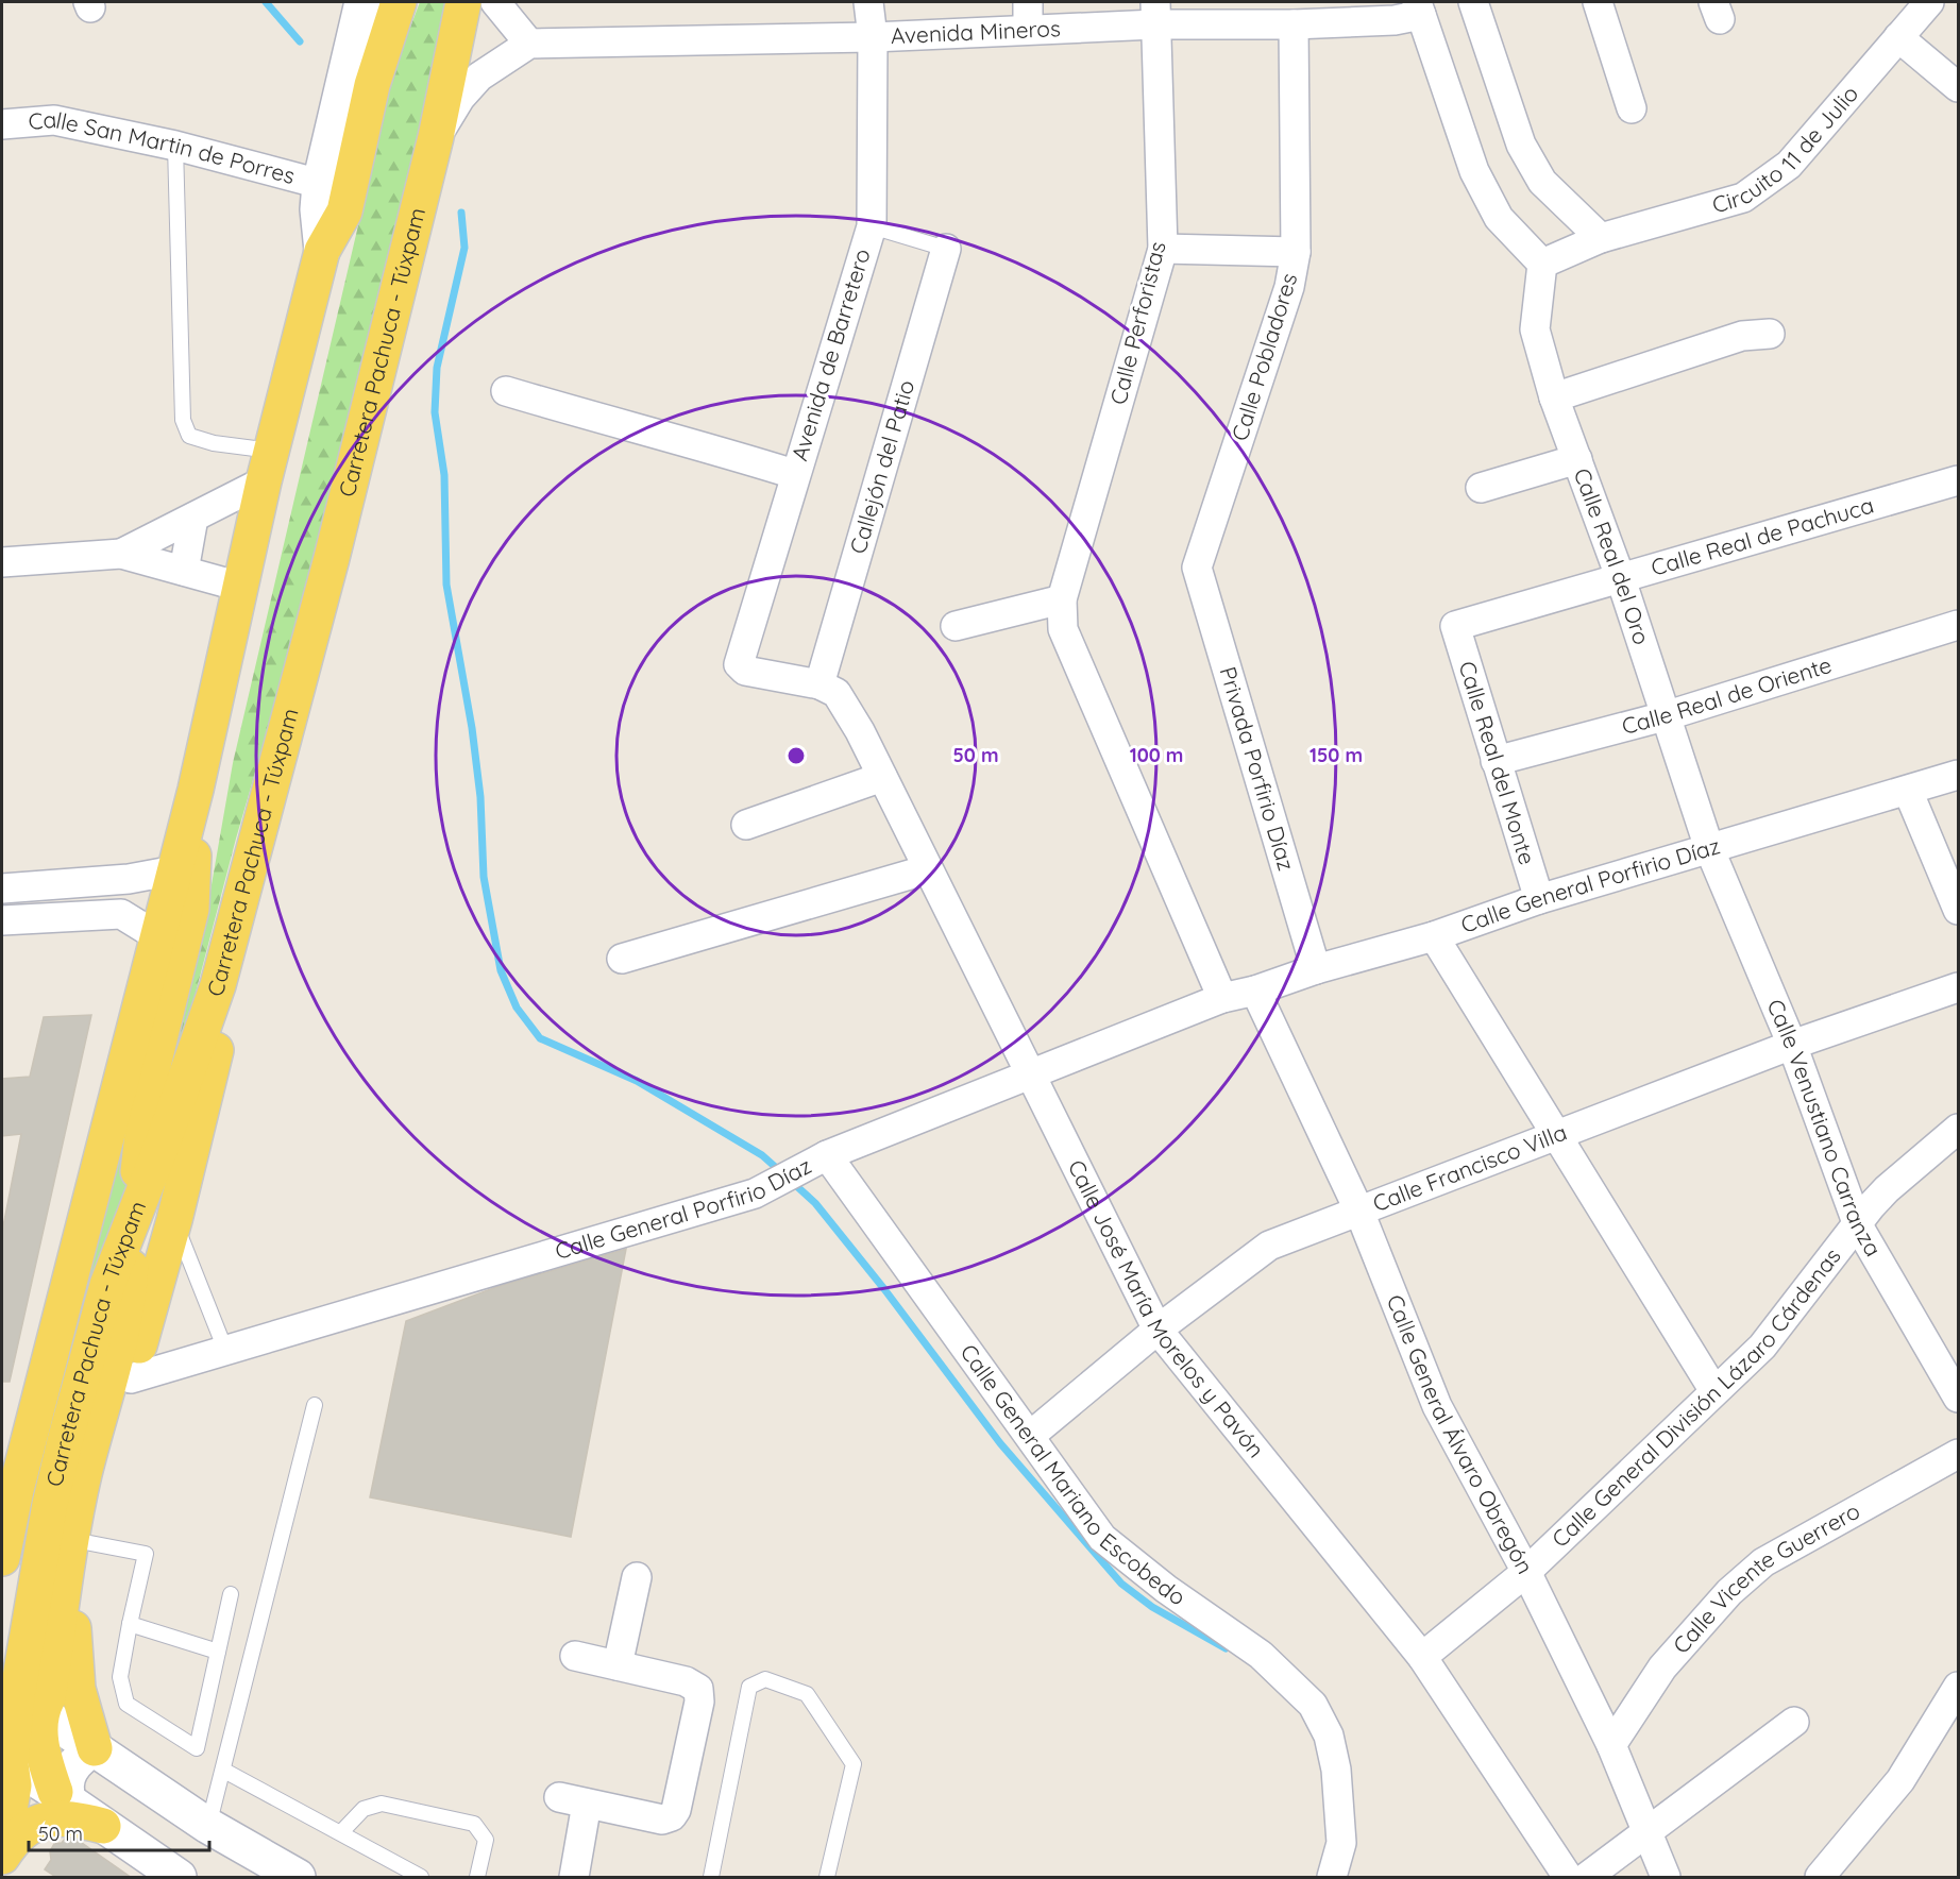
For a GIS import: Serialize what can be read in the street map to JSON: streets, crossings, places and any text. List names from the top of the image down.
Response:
{
  "streets": {
    "main road": ["Carretera Pachuca - Túxpam"],
    "street": [
      "Avenida Mineros",
      "Circuito 11 de Julio",
      "Calle San Martin de Porres",
      "Calle Perforistas",
      "Avenida de Barretero",
      "Calle Pobladores",
      "Callejón del Patio",
      "Calle Real de Pachuca",
      "Calle Real del Oro",
      "Calle Real de Oriente",
      "Calle Real del Monte",
      "Privada Porfirio Díaz",
      "Calle General Porfirio Díaz",
      "Calle Venustiano Carranza",
      "Calle Francisco Villa",
      "Calle José María Morelos y Pavón",
      "Calle General División Lázaro Cárdenas",
      "Calle General Álvaro Obregón",
      "Calle General Mariano Escobedo",
      "Calle Vicente Guerrero"
    ]
  },
  "crossings": [
    ["Avenida Mineros", "Calle Perforistas"],
    ["Avenida Mineros", "Avenida de Barretero"],
    ["Avenida Mineros", "Calle Pobladores"],
    ["Circuito 11 de Julio", "Calle Real del Oro"],
    ["Calle San Martin de Porres", "Carretera Pachuca - Túxpam"],
    ["Avenida de Barretero", "Callejón del Patio"],
    ["Avenida de Barretero", "Calle José María Morelos y Pavón"],
    ["Calle Pobladores", "Privada Porfirio Díaz"],
    ["Callejón del Patio", "Calle José María Morelos y Pavón"],
    ["Calle Real de Pachuca", "Calle Real del Oro"],
    ["Calle Real de Pachuca", "Calle Real del Monte"],
    ["Calle Real del Oro", "Calle Real de Oriente"],
    ["Calle Real del Oro", "Calle General Porfirio Díaz"],
    ["Calle Real del Oro", "Calle Venustiano Carranza"],
    ["Calle Real de Oriente", "Calle Real del Monte"],
    ["Calle Real del Monte", "Calle General Porfirio Díaz"],
    ["Privada Porfirio Díaz", "Calle General Porfirio Díaz"],
    ["Calle General Porfirio Díaz", "Calle Venustiano Carranza"],
    ["Calle General Porfirio Díaz", "Calle José María Morelos y Pavón"],
    ["Calle General Porfirio Díaz", "Calle General Álvaro Obregón"],
    ["Calle General Porfirio Díaz", "Calle General Mariano Escobedo"],
    ["Calle Venustiano Carranza", "Calle Francisco Villa"],
    ["Calle Venustiano Carranza", "Calle General División Lázaro Cárdenas"],
    ["Calle Francisco Villa", "Calle José María Morelos y Pavón"],
    ["Calle Francisco Villa", "Calle General Álvaro Obregón"],
    ["Calle Francisco Villa", "Calle General Mariano Escobedo"],
    ["Calle José María Morelos y Pavón", "Calle General División Lázaro Cárdenas"],
    ["Calle General División Lázaro Cárdenas", "Calle General Álvaro Obregón"],
    ["Calle General Álvaro Obregón", "Calle Vicente Guerrero"]
  ],
  "scale_bar": "50 m",
  "rings": ["50 m", "100 m", "150 m"]
}
